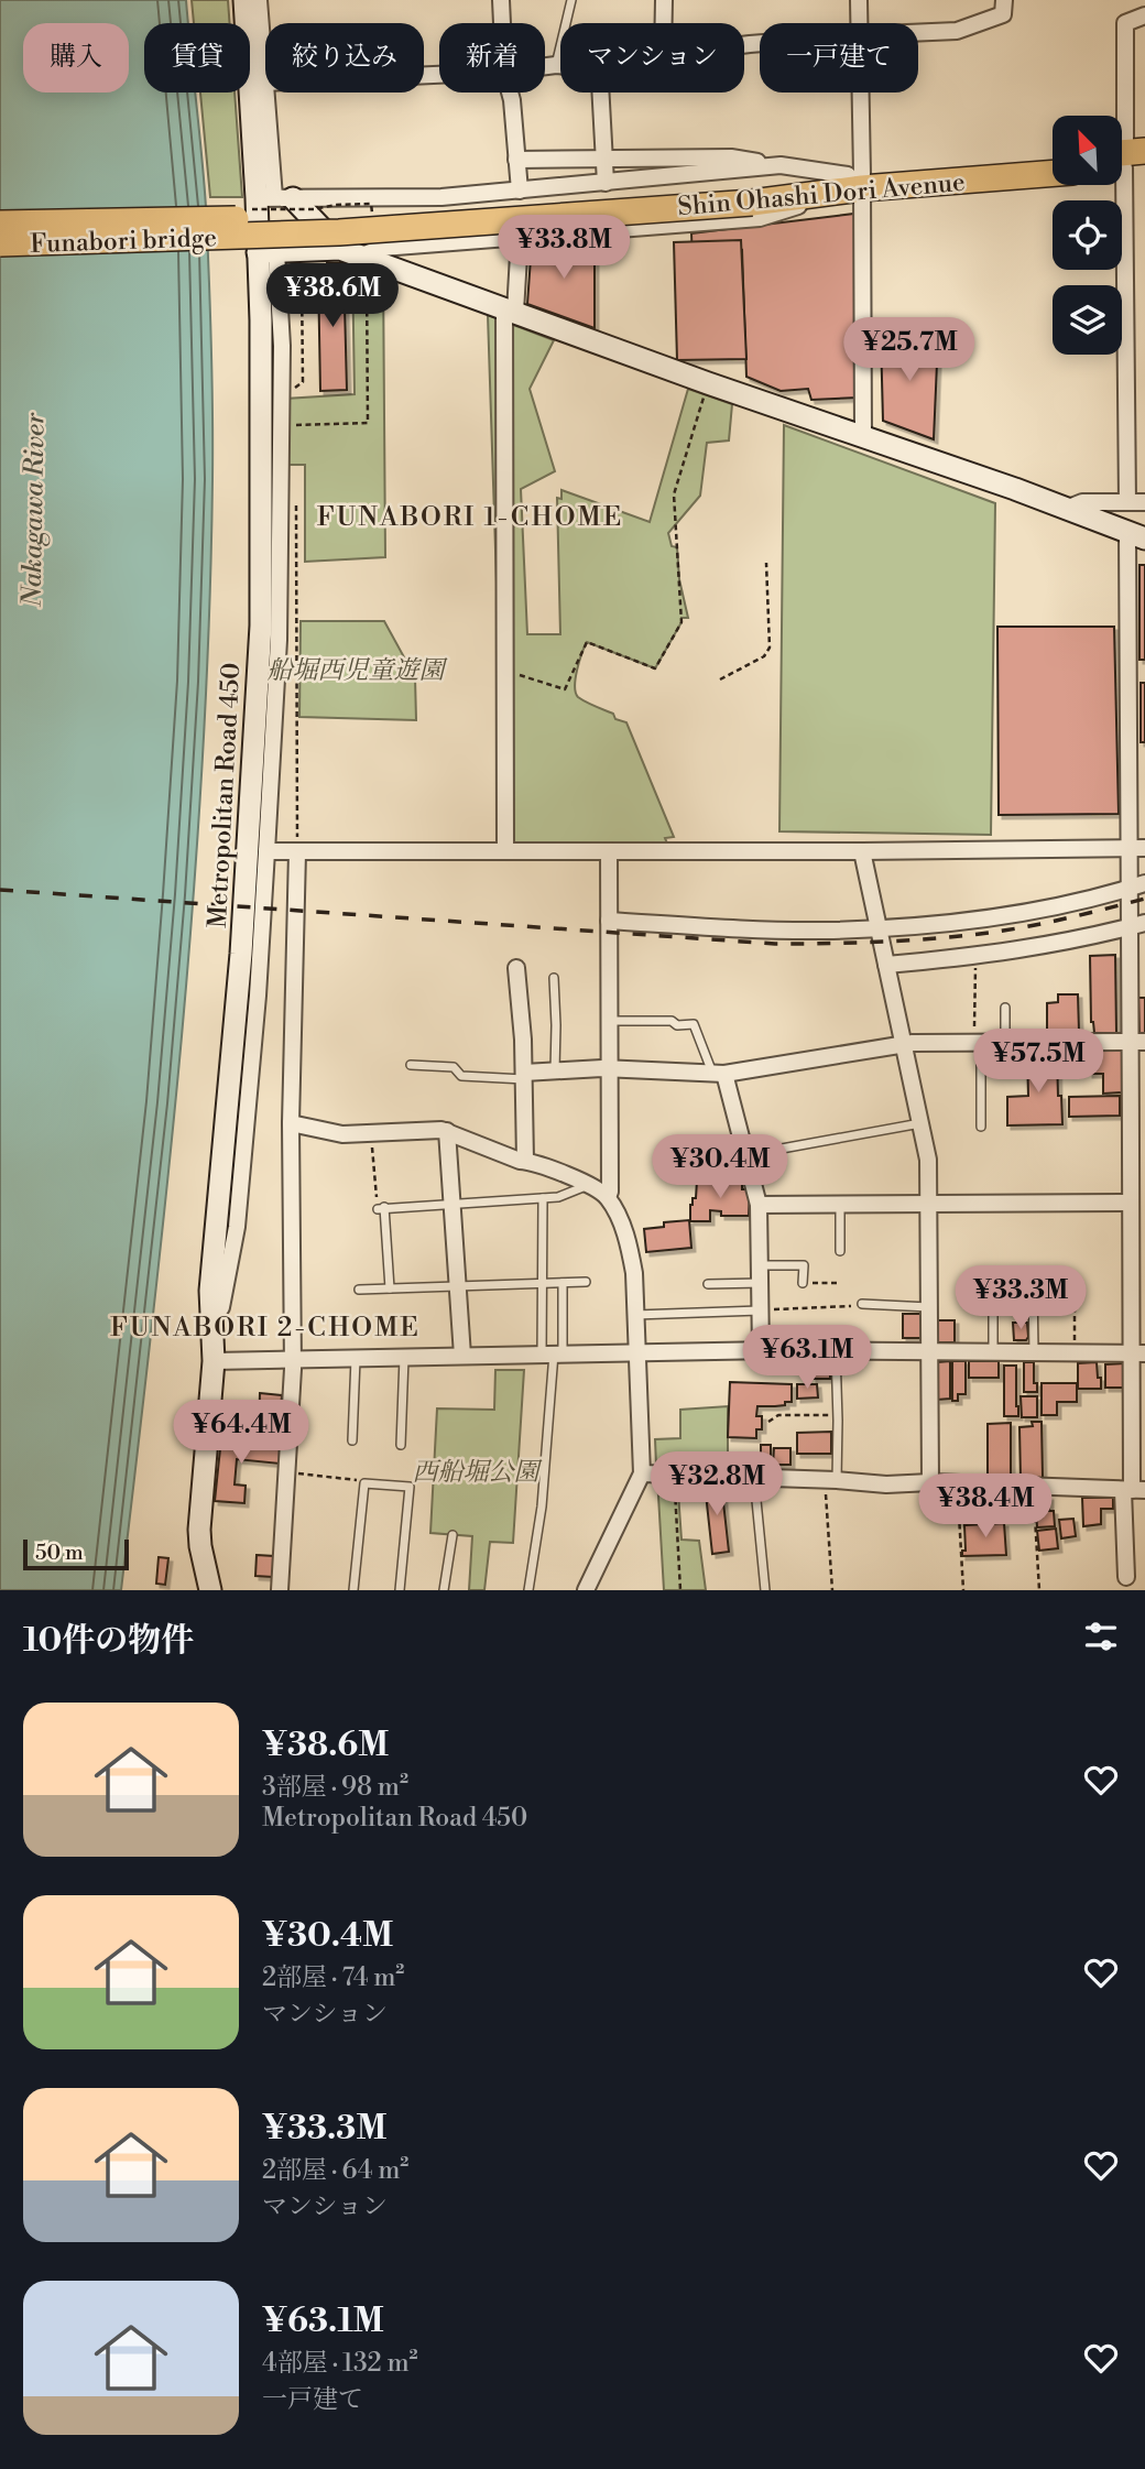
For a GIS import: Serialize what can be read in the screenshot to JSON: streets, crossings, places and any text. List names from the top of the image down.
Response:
{
  "streets": {
    "main road": ["Shin Ohashi Dori Avenue", "Funabori bridge", "Metropolitan Road 450"]
  },
  "crossings": [
    ["Shin Ohashi Dori Avenue", "Funabori bridge"]
  ],
  "districts": ["FUNABORI 1-CHOME", "FUNABORI 2-CHOME"],
  "water": ["Nakagawa River"],
  "parks": ["船堀西児童遊園", "西船堀公園"],
  "scale_bar": "50 m",
  "north": "top left",
  "page": {
    "chip": [
      "購入",
      "賃貸",
      "絞り込み",
      "新着",
      "マンション",
      "一戸建て"
    ],
    "price": [
      "¥33.8M",
      "¥38.6M",
      "¥25.7M",
      "¥57.5M",
      "¥30.4M",
      "¥33.3M",
      "¥63.1M",
      "¥64.4M",
      "¥32.8M",
      "¥38.4M"
    ],
    "scale": "50 m",
    "heading": "10件の物件",
    "list": [
      {
        "name": "¥38.6M",
        "note": "3部屋 · 98 m² · Metropolitan Road 450"
      },
      {
        "name": "¥30.4M",
        "note": "2部屋 · 74 m² · マンション"
      },
      {
        "name": "¥33.3M",
        "note": "2部屋 · 64 m² · マンション"
      },
      {
        "name": "¥63.1M",
        "note": "4部屋 · 132 m² · 一戸建て"
      }
    ]
  }
}
